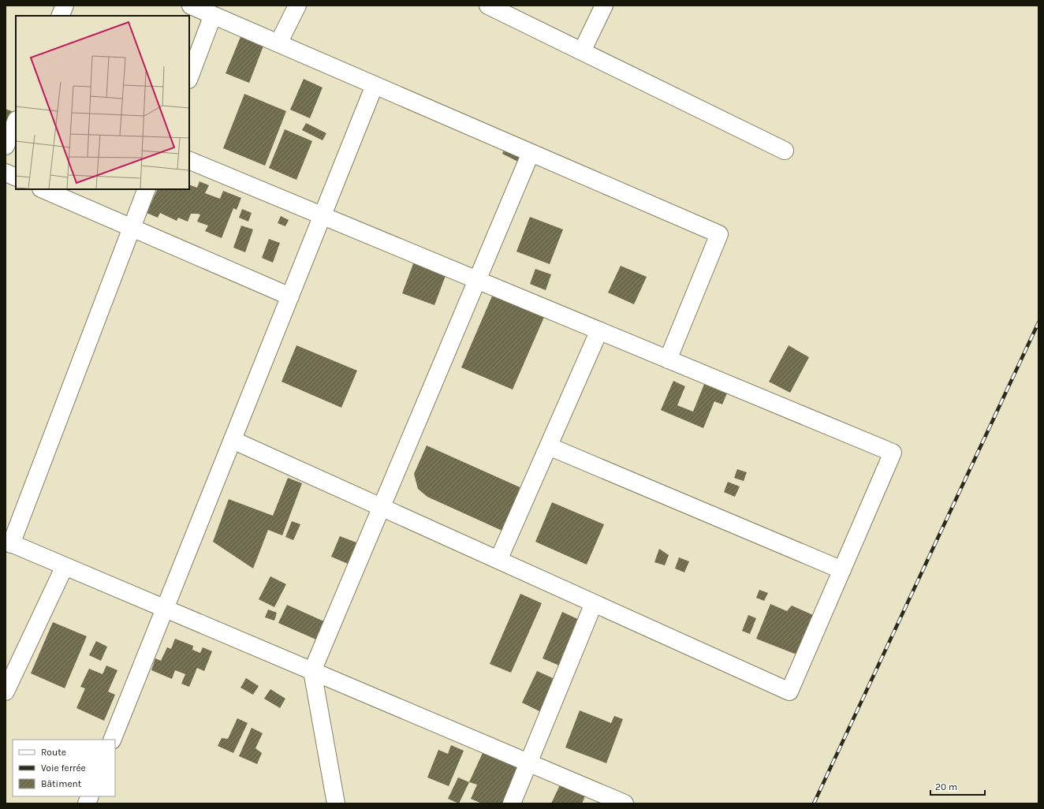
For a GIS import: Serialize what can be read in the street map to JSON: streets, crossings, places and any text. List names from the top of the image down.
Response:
{
  "legend": ["Route", "Voie ferrée", "Bâtiment"],
  "scale_bar": "20 m"
}
